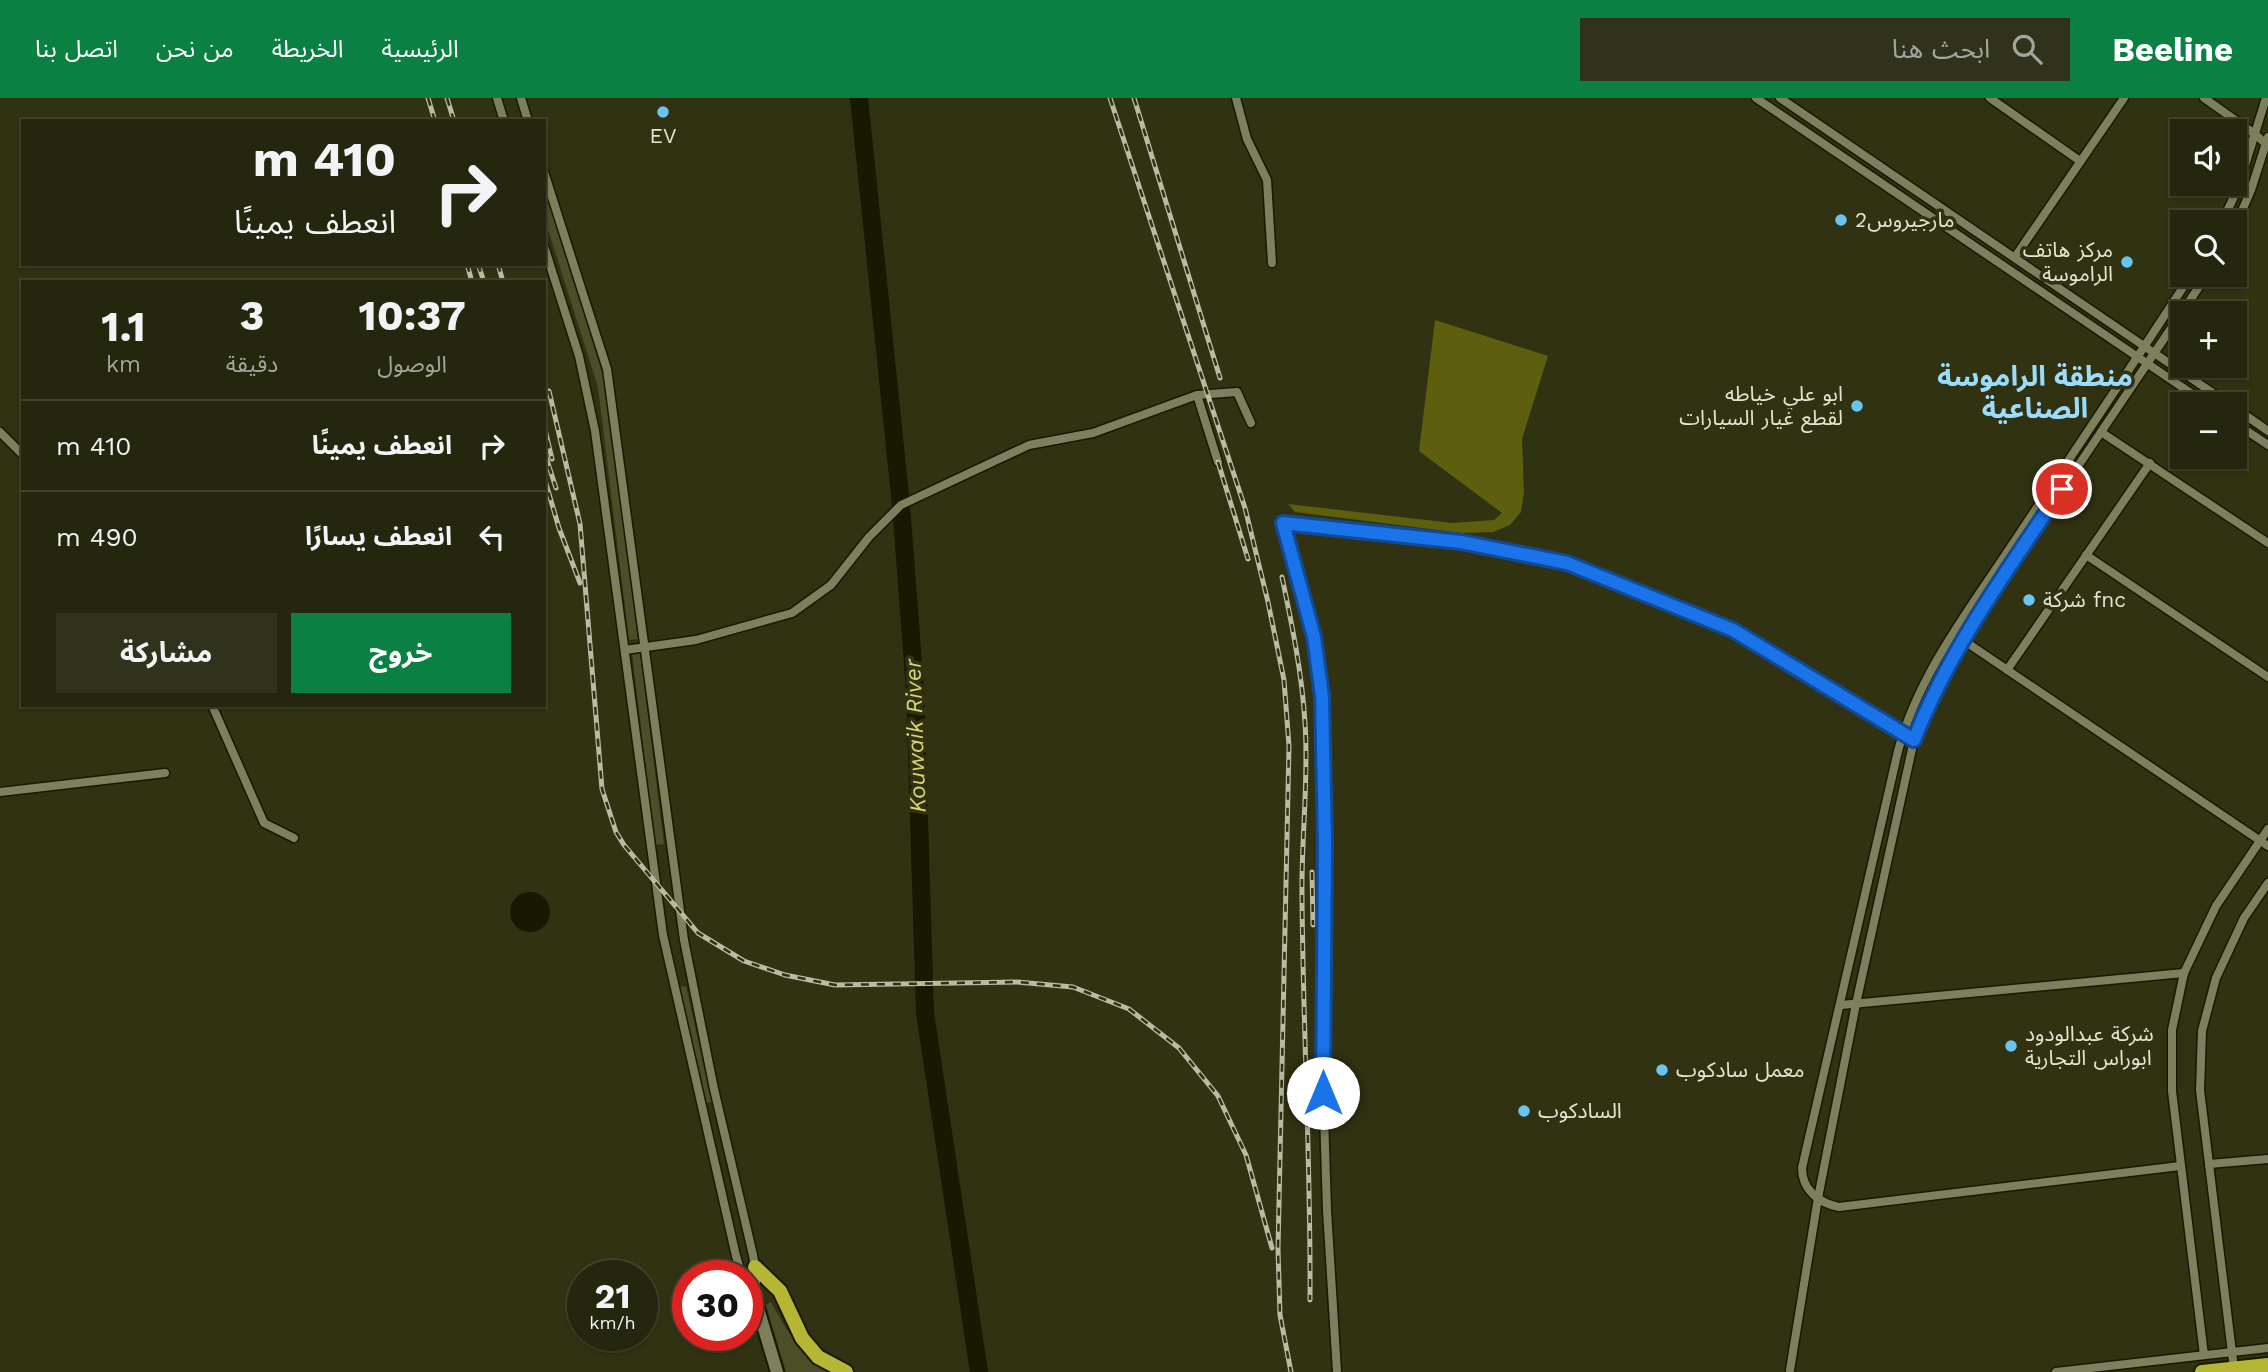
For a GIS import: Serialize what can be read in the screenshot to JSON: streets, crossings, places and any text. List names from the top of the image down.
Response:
{
  "districts": ["منطقة الراموسة الصناعية"],
  "water": ["Kouwaik River"],
  "places": [
    "EV",
    "مارجيروس2",
    "مركز هاتف الراموسة",
    "ابو علي خياطه لقطع غيار السيارات",
    "شركة fnc",
    "شركة عبدالودود ابوراس التجارية",
    "معمل سادكوب",
    "السادكوب"
  ],
  "page": {
    "header": "Beeline",
    "search": "ابحث هنا",
    "nav": [
      "الرئيسية",
      "الخريطة",
      "من نحن",
      "اتصل بنا"
    ],
    "map_buttons": ["+", "−"],
    "turn": ["410 m", "انعطف يمينًا"],
    "eta": [
      "10:37",
      "الوصول",
      "3",
      "دقيقة",
      "1.1",
      "km"
    ],
    "list": [
      {
        "name": "انعطف يمينًا",
        "value": "410 m"
      },
      {
        "name": "انعطف يسارًا",
        "value": "490 m"
      }
    ],
    "buttons": ["خروج", "مشاركة"],
    "speed": "21 km/h",
    "limit": "30"
  }
}
